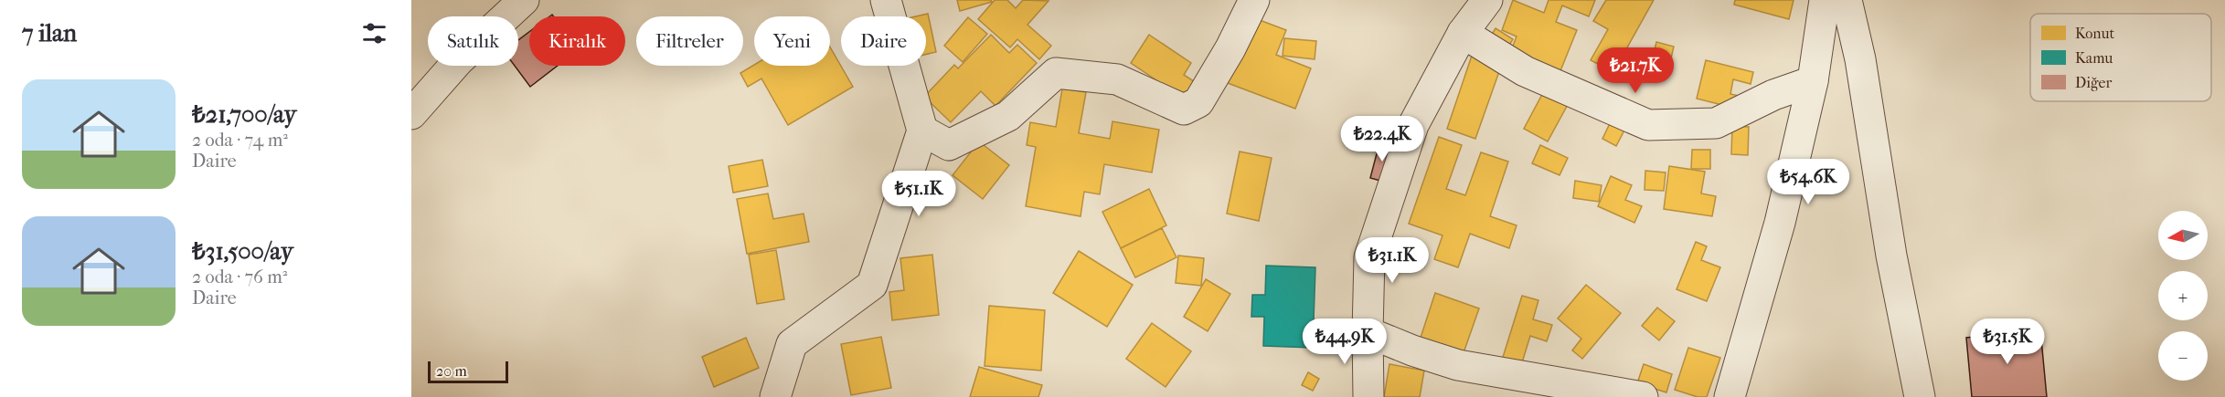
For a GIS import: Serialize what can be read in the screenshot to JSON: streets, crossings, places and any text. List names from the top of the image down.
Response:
{
  "legend": ["Konut", "Kamu", "Diğer"],
  "scale_bar": "20 m",
  "north": "left",
  "page": {
    "heading": "7 ilan",
    "chip": [
      "Satılık",
      "Kiralık",
      "Filtreler",
      "Yeni",
      "Daire"
    ],
    "price": [
      "₺21.7K",
      "₺22.4K",
      "₺54.6K",
      "₺51.1K",
      "₺31.1K",
      "₺44.9K",
      "₺31.5K"
    ],
    "list": [
      {
        "name": "₺21,700/ay",
        "note": "2 oda · 74 m² · Daire"
      },
      {
        "name": "₺31,500/ay",
        "note": "2 oda · 76 m² · Daire"
      }
    ],
    "map_buttons": ["+", "−"],
    "scale": "20 m"
  }
}
